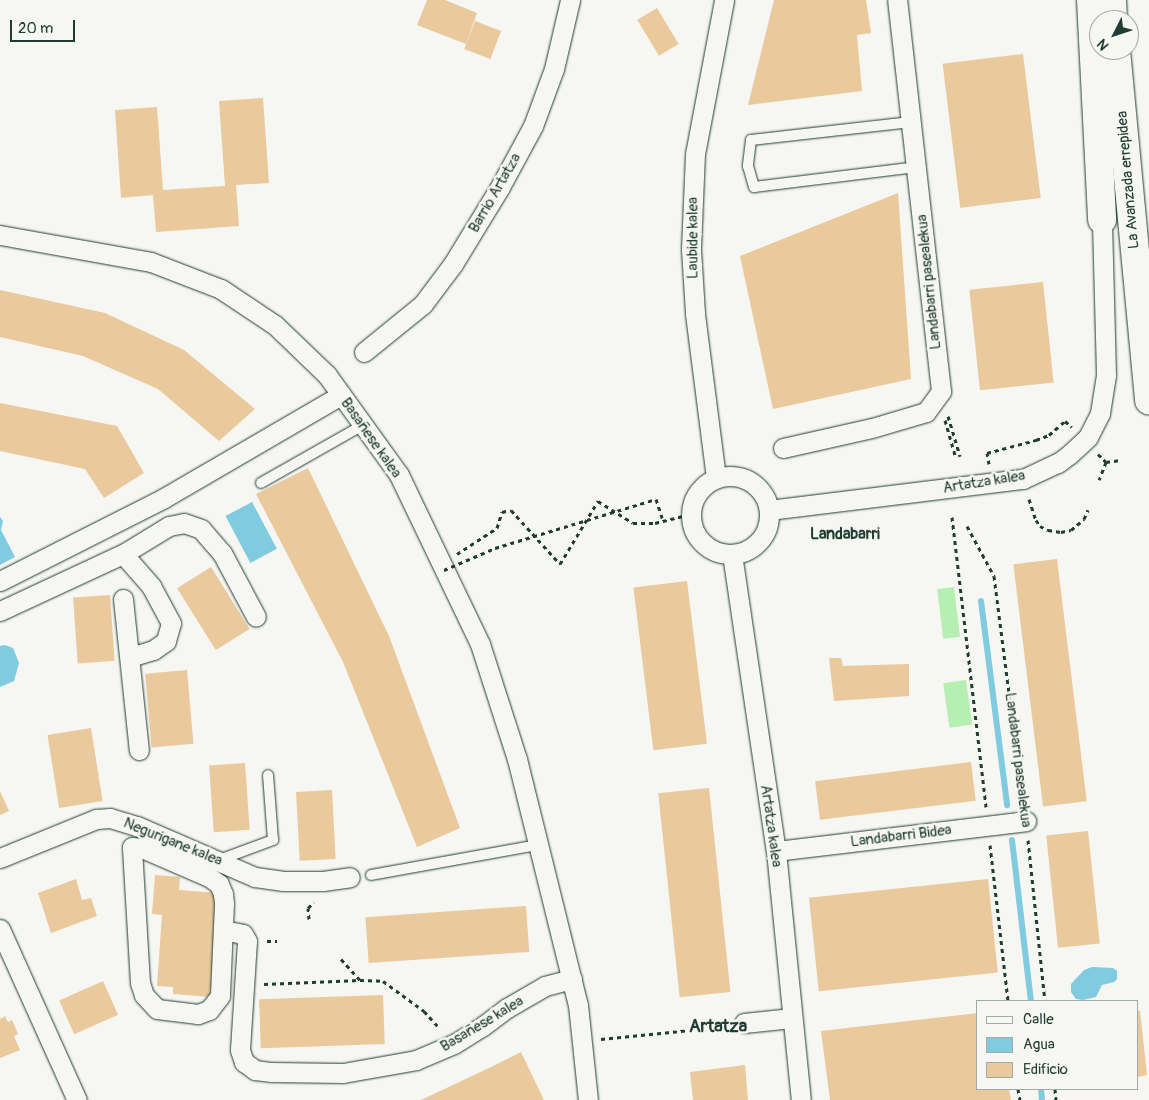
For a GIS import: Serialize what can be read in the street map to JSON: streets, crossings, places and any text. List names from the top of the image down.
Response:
{
  "streets": {
    "highway": ["La Avanzada errepidea"],
    "street": [
      "Barrio Artatza",
      "Laubide kalea",
      "Landabarri pasealekua",
      "Basañese kalea",
      "Artatza kalea",
      "Landabarri Bidea",
      "Negurigane kalea"
    ]
  },
  "crossings": [
    ["Laubide kalea", "Artatza kalea"],
    ["Landabarri pasealekua", "Landabarri Bidea"],
    ["Artatza kalea", "Landabarri Bidea"]
  ],
  "districts": ["Landabarri", "Artatza"],
  "legend": ["Calle", "Agua", "Edificio"],
  "scale_bar": "20 m",
  "north": "bottom left"
}
